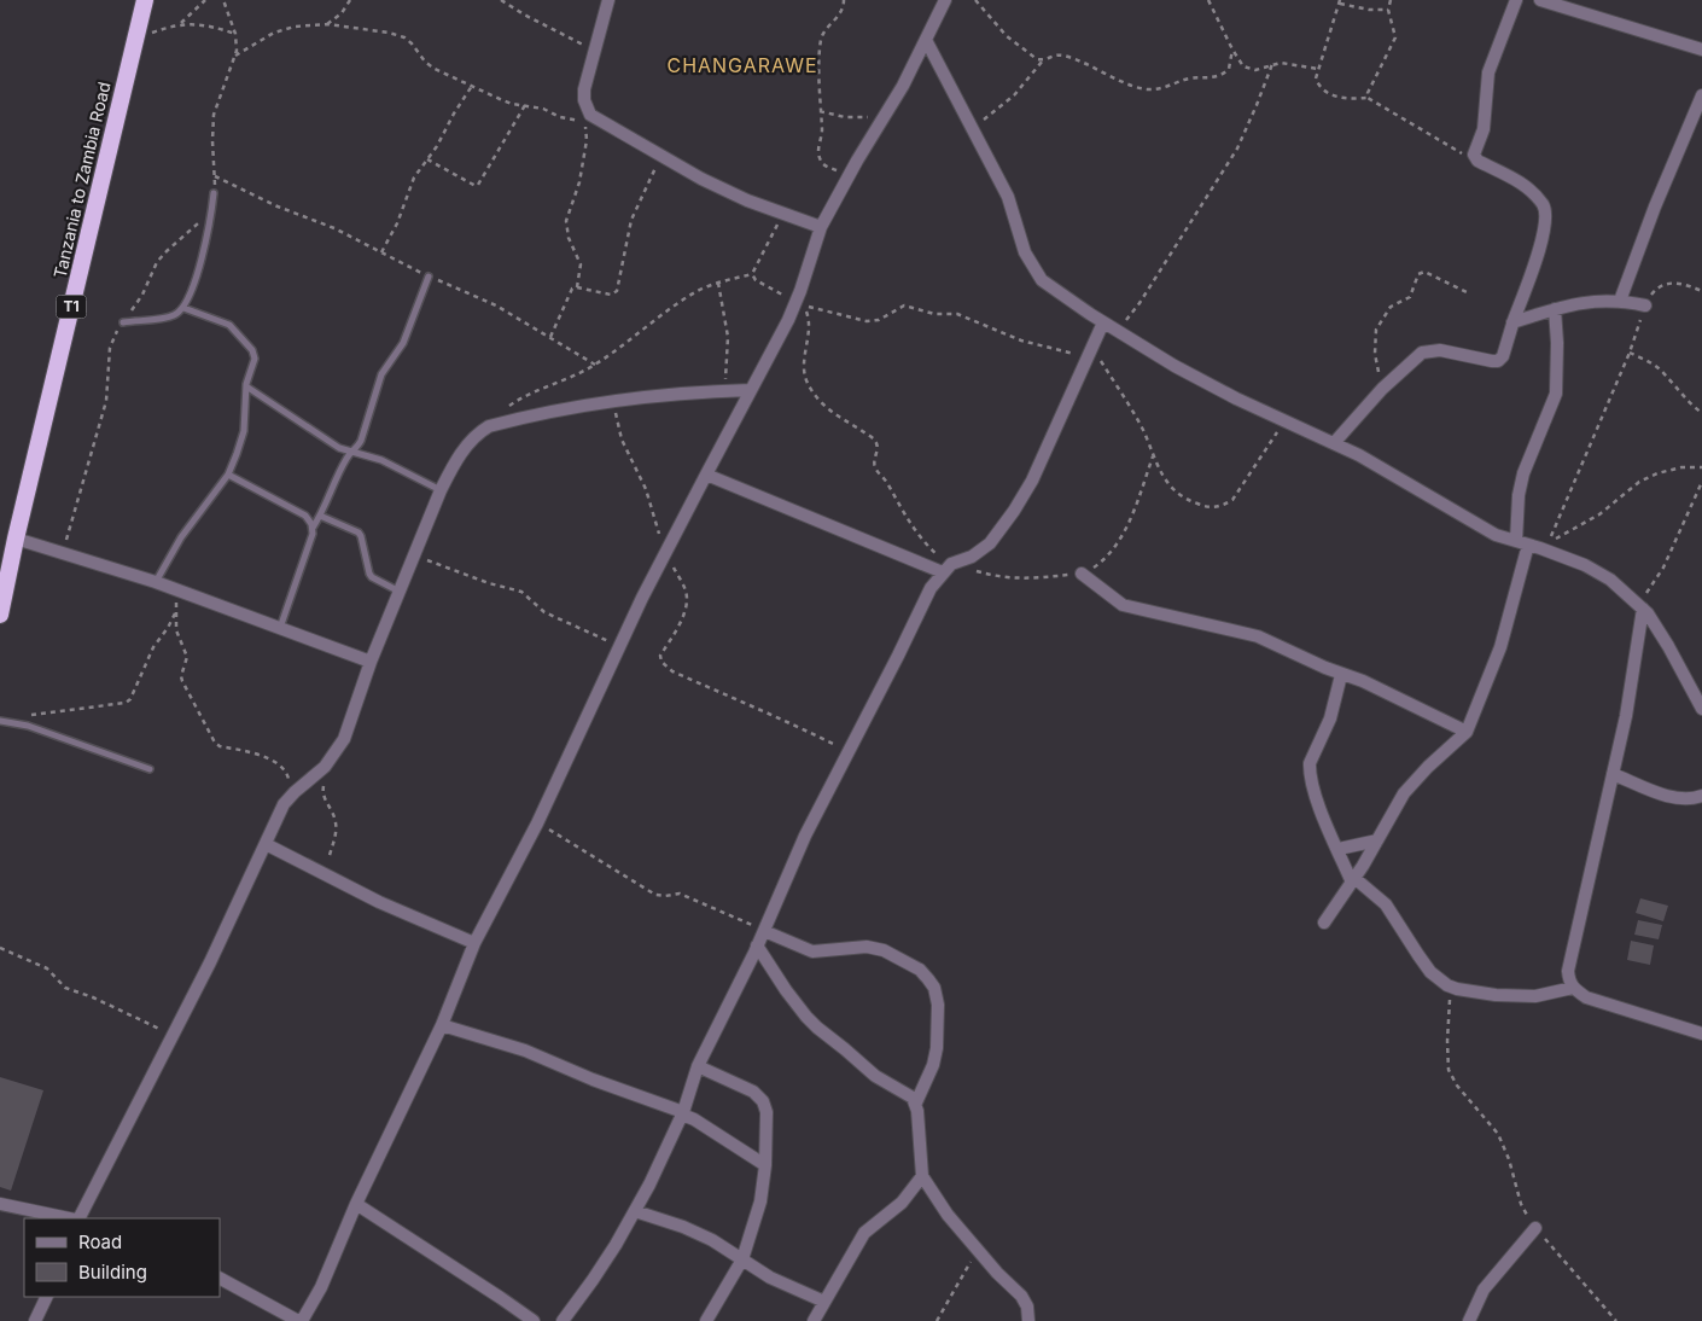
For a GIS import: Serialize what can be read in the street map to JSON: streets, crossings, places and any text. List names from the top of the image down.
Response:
{
  "streets": {
    "highway": ["Tanzania to Zambia Road", "T1"]
  },
  "districts": ["CHANGARAWE"],
  "legend": ["Road", "Building"]
}
